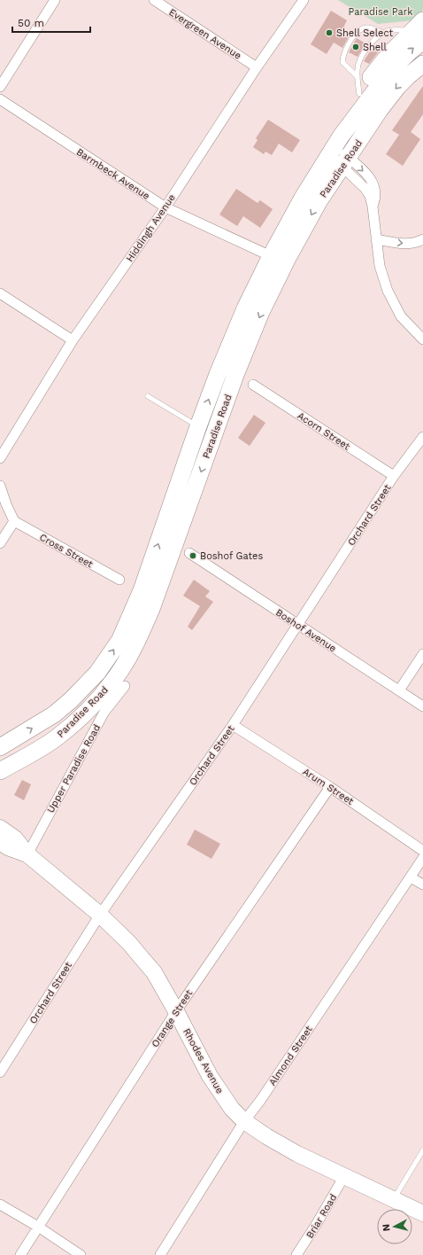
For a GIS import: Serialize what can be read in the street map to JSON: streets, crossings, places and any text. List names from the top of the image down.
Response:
{
  "streets": {
    "highway": ["Paradise Road"],
    "main road": ["Rhodes Avenue"],
    "street": [
      "Evergreen Avenue",
      "Barmbeck Avenue",
      "Hiddingh Avenue",
      "Acorn Street",
      "Orchard Street",
      "Cross Street",
      "Boshof Avenue",
      "Upper Paradise Road",
      "Arum Street",
      "Orange Street",
      "Almond Street",
      "Briar Road"
    ]
  },
  "crossings": [
    ["Evergreen Avenue", "Hiddingh Avenue"],
    ["Paradise Road", "Barmbeck Avenue"],
    ["Barmbeck Avenue", "Hiddingh Avenue"],
    ["Acorn Street", "Orchard Street"],
    ["Orchard Street", "Boshof Avenue"],
    ["Orchard Street", "Arum Street"],
    ["Orchard Street", "Rhodes Avenue"],
    ["Upper Paradise Road", "Rhodes Avenue"],
    ["Arum Street", "Orange Street"],
    ["Orange Street", "Rhodes Avenue"],
    ["Almond Street", "Rhodes Avenue"],
    ["Rhodes Avenue", "Briar Road"]
  ],
  "parks": ["Paradise Park"],
  "places": ["Shell Select", "Shell", "Boshof Gates"],
  "scale_bar": "50 m",
  "north": "left"
}
